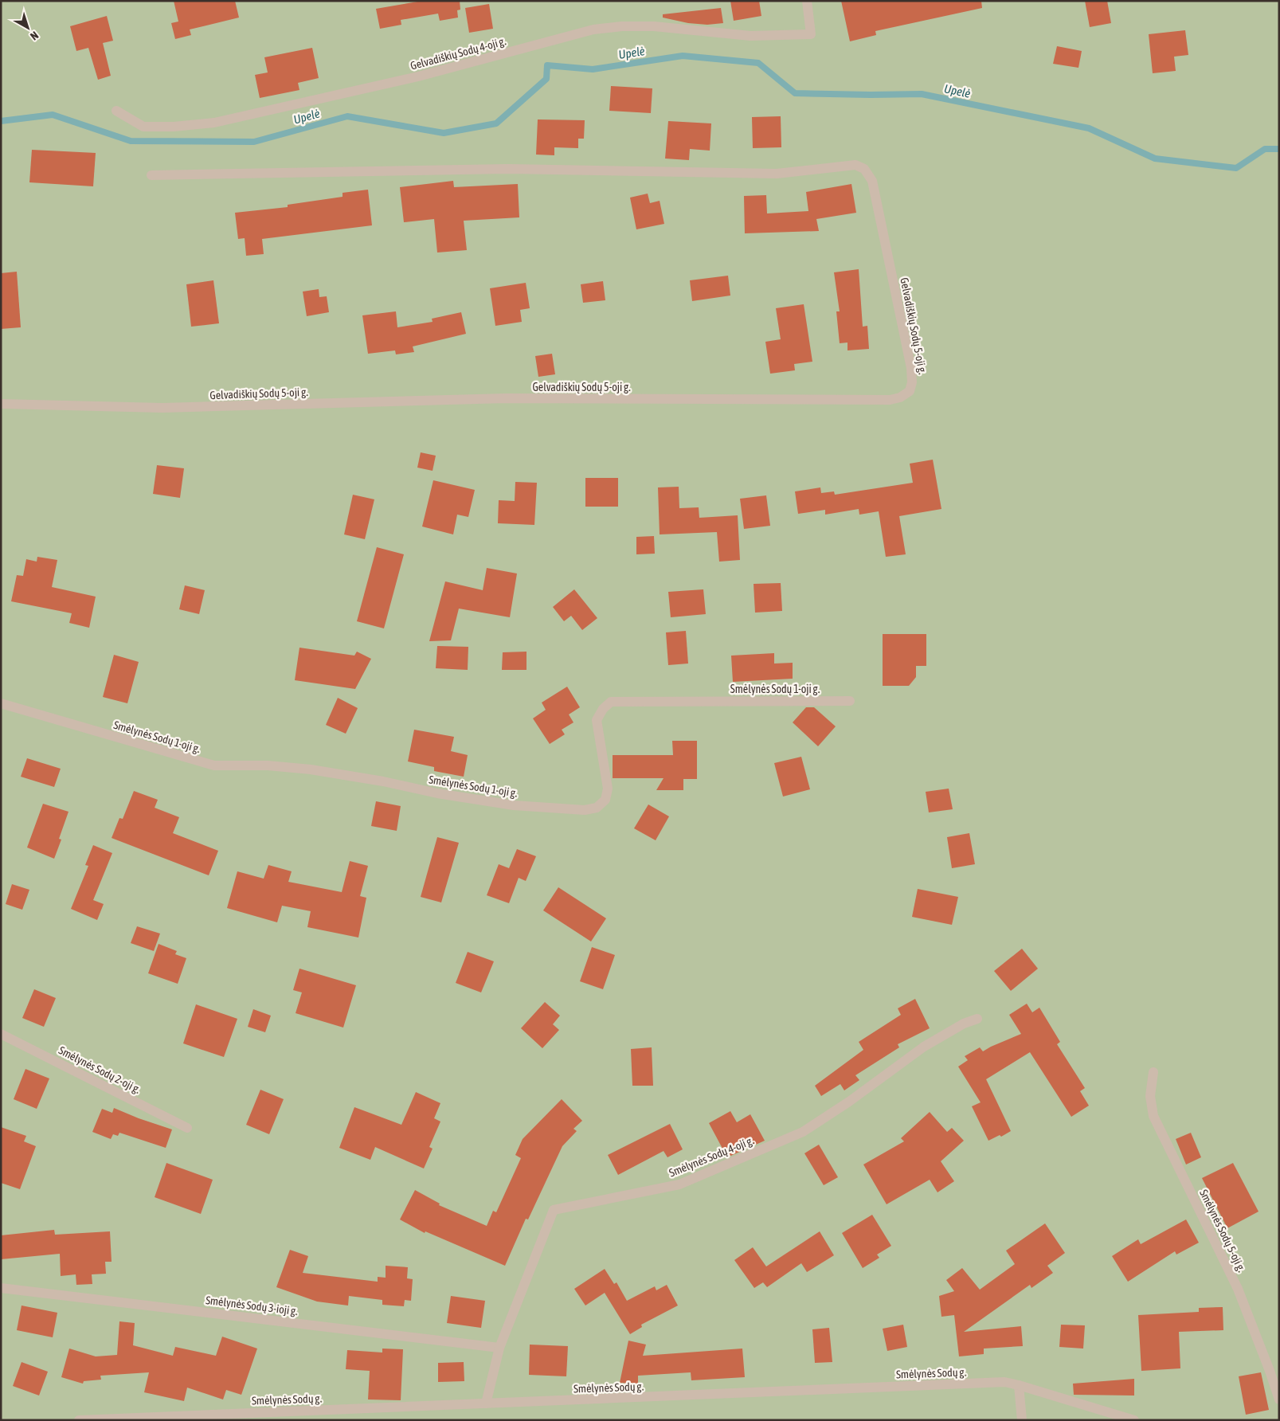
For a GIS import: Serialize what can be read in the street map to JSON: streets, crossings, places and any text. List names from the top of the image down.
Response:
{
  "streets": {
    "street": [
      "Gelvadiškių Sodų 4-oji g.",
      "Gelvadiškių Sodų 5-oji g.",
      "Smėlynės Sodų 1-oji g.",
      "Smėlynės Sodų 2-oji g.",
      "Smėlynės Sodų 4-oji g.",
      "Smėlynės Sodų 5-oji g.",
      "Smėlynės Sodų 3-ioji g.",
      "Smėlynės Sodų g."
    ]
  },
  "crossings": [
    ["Smėlynės Sodų 4-oji g.", "Smėlynės Sodų 3-ioji g."],
    ["Smėlynės Sodų 4-oji g.", "Smėlynės Sodų g."]
  ],
  "water": ["Upelė"],
  "north": "bottom right"
}
